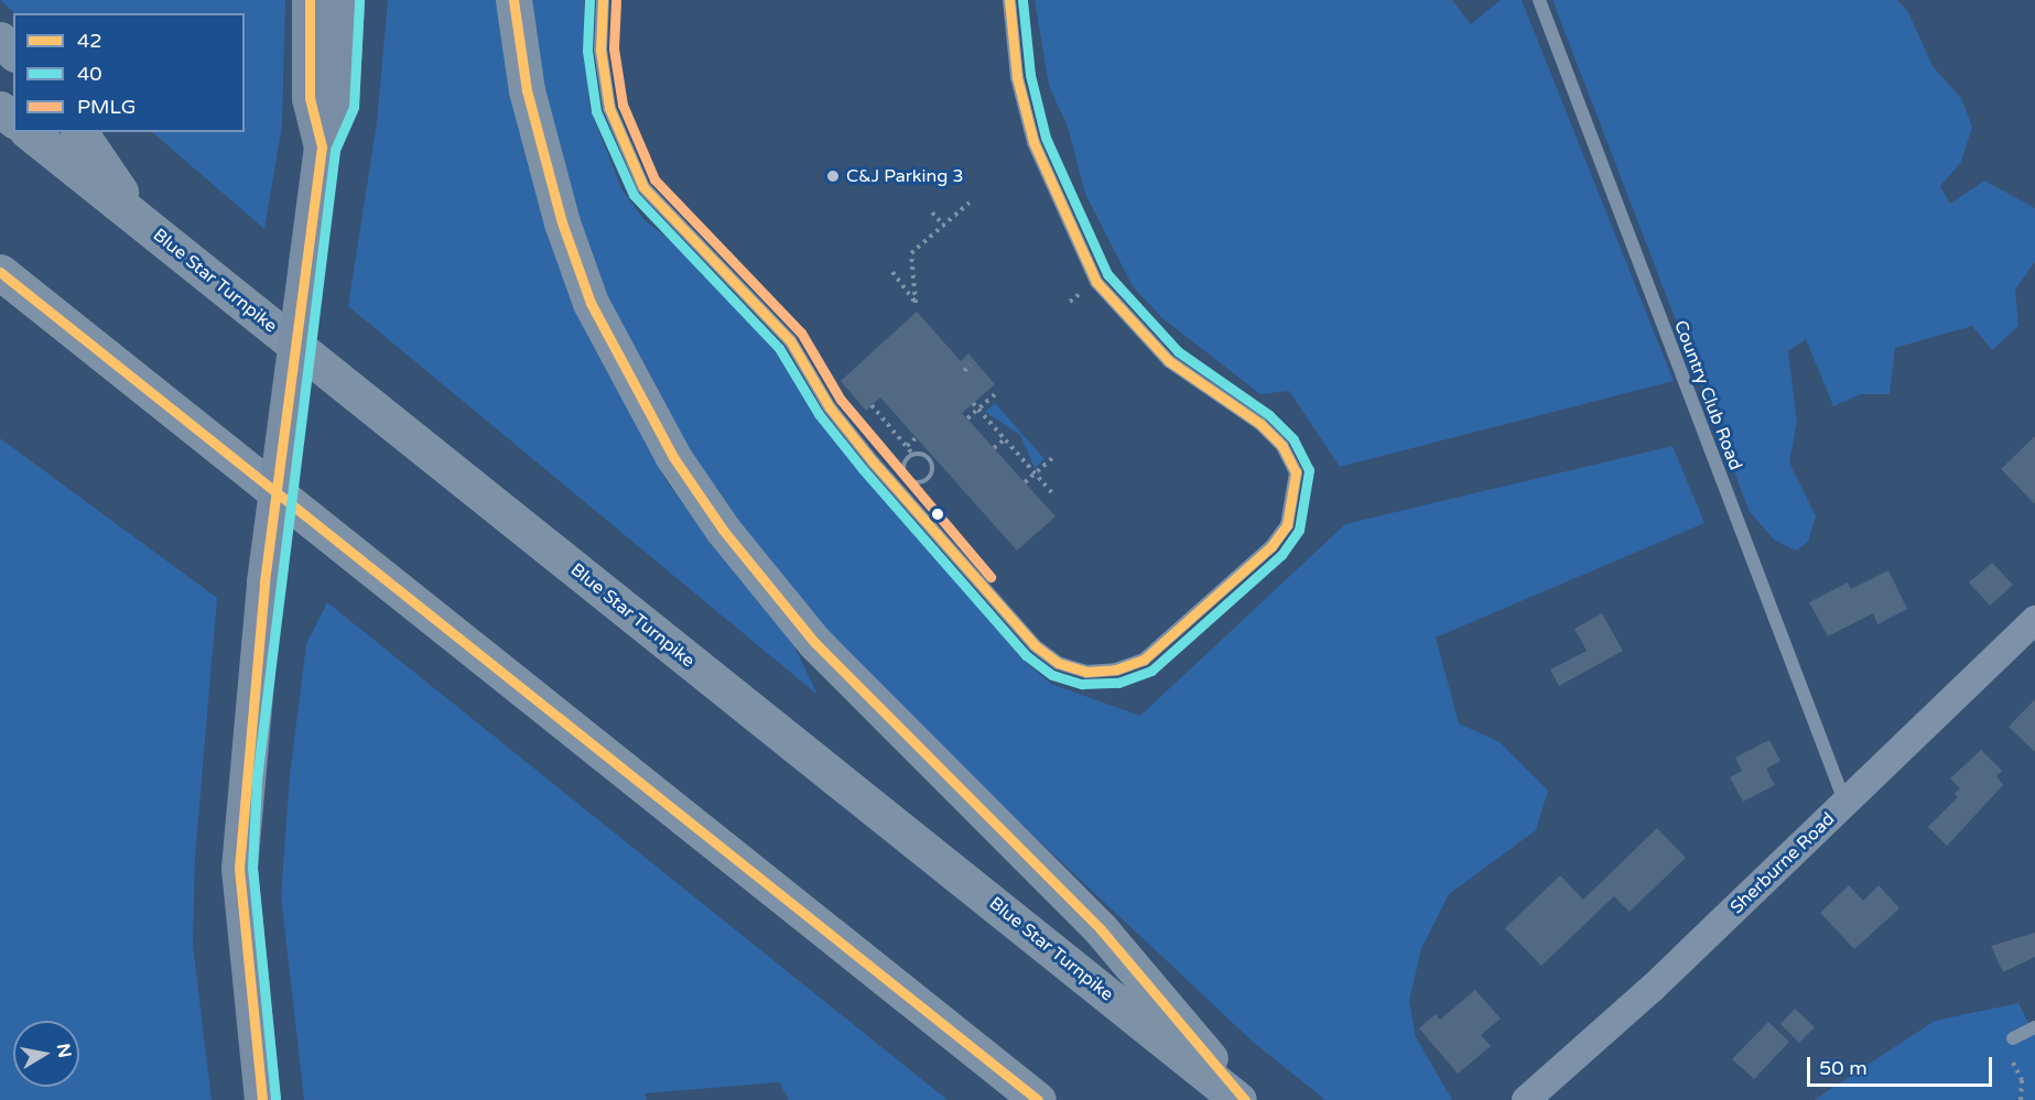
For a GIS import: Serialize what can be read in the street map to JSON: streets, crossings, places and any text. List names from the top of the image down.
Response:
{
  "streets": {
    "highway": ["Blue Star Turnpike"],
    "street": ["Sherburne Road"],
    "lane": ["Country Club Road"]
  },
  "crossings": [
    ["Country Club Road", "Sherburne Road"]
  ],
  "places": ["C&J Parking 3"],
  "lines": ["transit line 42", "transit line 40", "transit line PMLG"],
  "legend": ["42", "40", "PMLG"],
  "scale_bar": "50 m",
  "north": "right"
}
